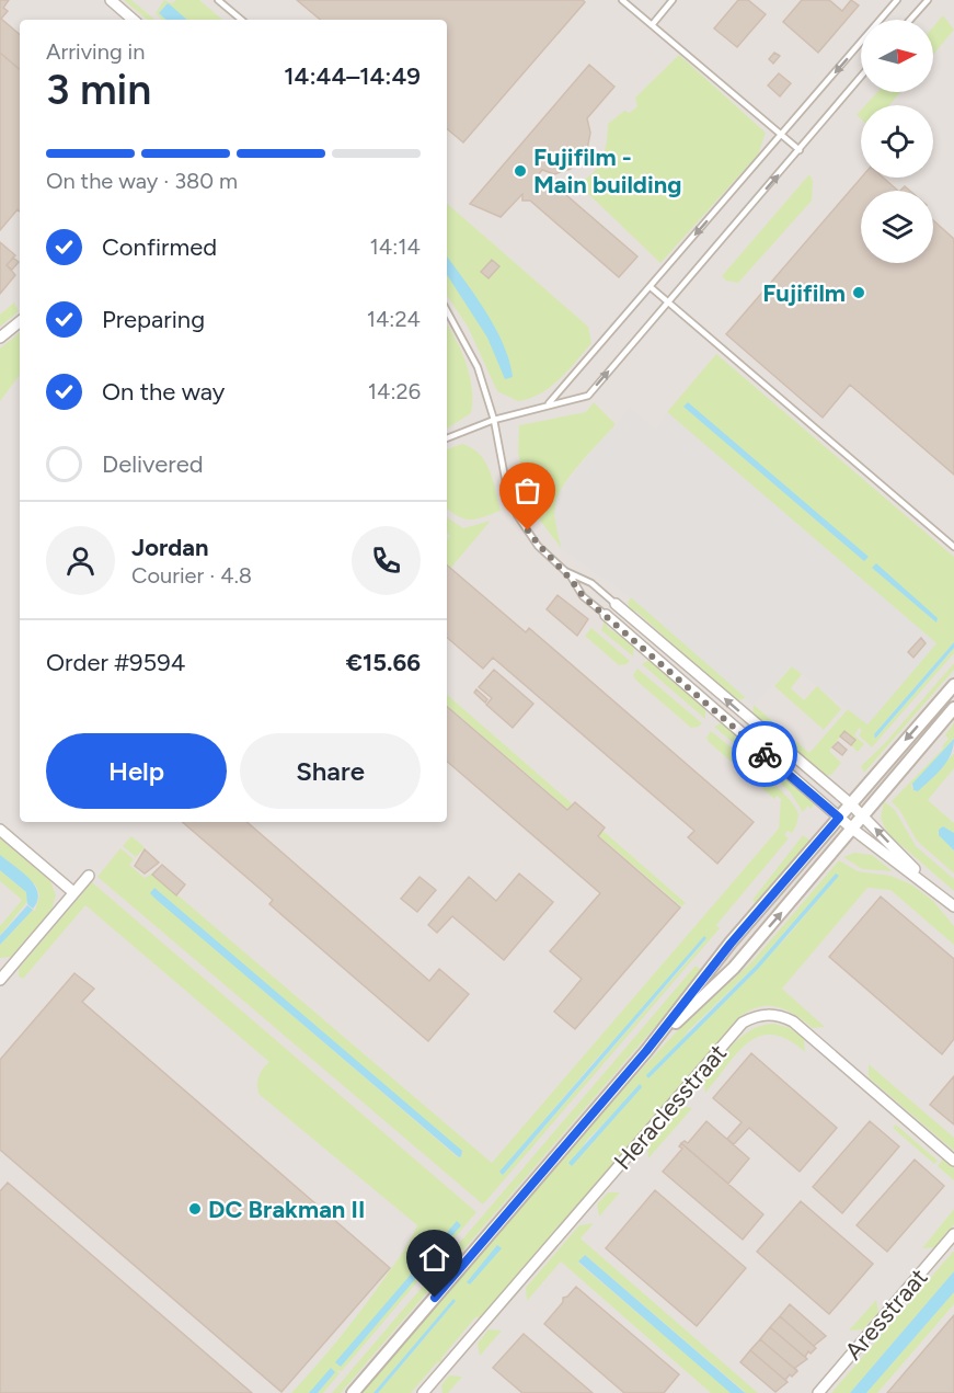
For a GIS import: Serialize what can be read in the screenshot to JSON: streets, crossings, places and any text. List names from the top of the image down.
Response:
{
  "streets": {
    "street": ["Heraclesstraat", "Aresstraat"]
  },
  "places": ["Fujifilm - Main building", "Fujifilm", "DC Brakman II"],
  "north": "right",
  "page": {
    "heading": ["3 min", "Arriving in", "14:44–14:49"],
    "panel": [
      "Jordan",
      "Courier · 4.8",
      "Order #9594",
      "€15.66"
    ],
    "bar": "On the way · 380 m",
    "list": [
      ["Confirmed", "14:14"],
      ["Preparing", "14:24"],
      ["On the way", "14:26"],
      "Delivered"
    ],
    "buttons": ["Help", "Share"]
  }
}
